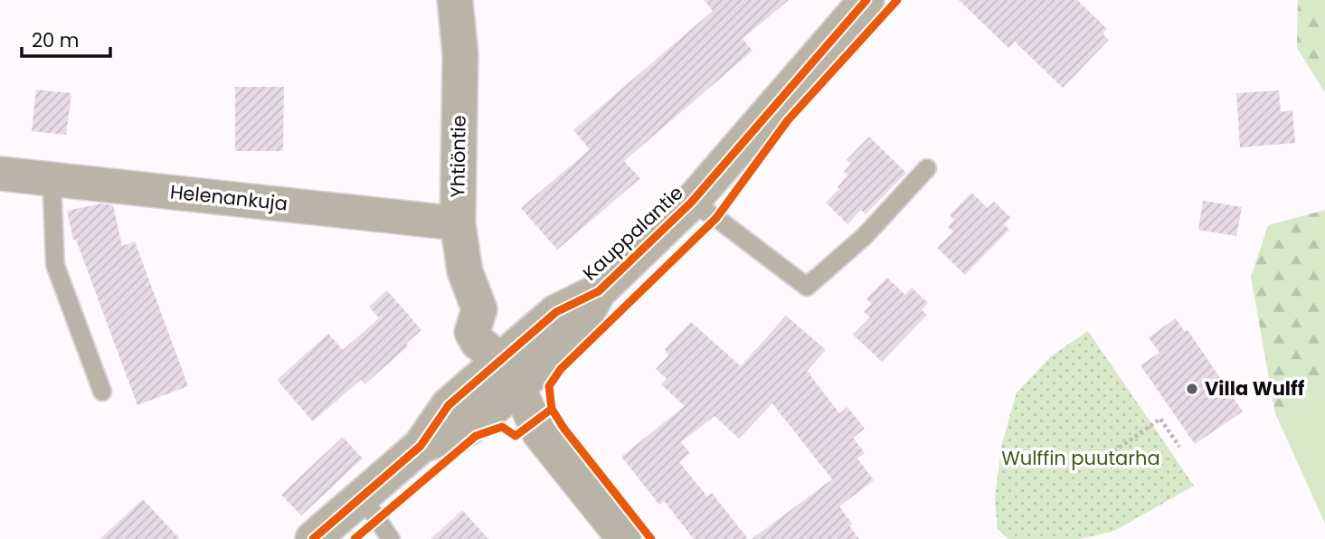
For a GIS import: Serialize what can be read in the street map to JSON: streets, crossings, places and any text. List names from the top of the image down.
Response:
{
  "streets": {
    "street": ["Yhtiöntie", "Helenankuja", "Kauppalantie"]
  },
  "crossings": [
    ["Yhtiöntie", "Helenankuja"],
    ["Yhtiöntie", "Kauppalantie"]
  ],
  "parks": ["Wulffin puutarha"],
  "places": ["Villa Wulff"],
  "scale_bar": "20 m"
}
